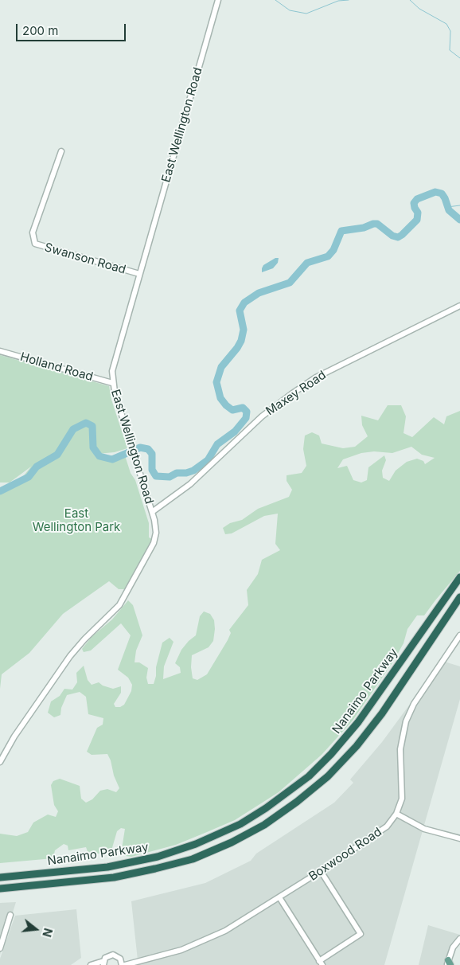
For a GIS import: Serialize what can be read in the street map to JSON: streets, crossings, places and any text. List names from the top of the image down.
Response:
{
  "streets": {
    "highway": ["Nanaimo Parkway"],
    "street": [
      "East Wellington Road",
      "Swanson Road",
      "Holland Road",
      "Maxey Road",
      "Boxwood Road"
    ]
  },
  "crossings": [
    ["East Wellington Road", "Swanson Road"],
    ["East Wellington Road", "Holland Road"],
    ["East Wellington Road", "Maxey Road"]
  ],
  "parks": ["East Wellington Park"],
  "scale_bar": "200 m",
  "north": "right"
}
